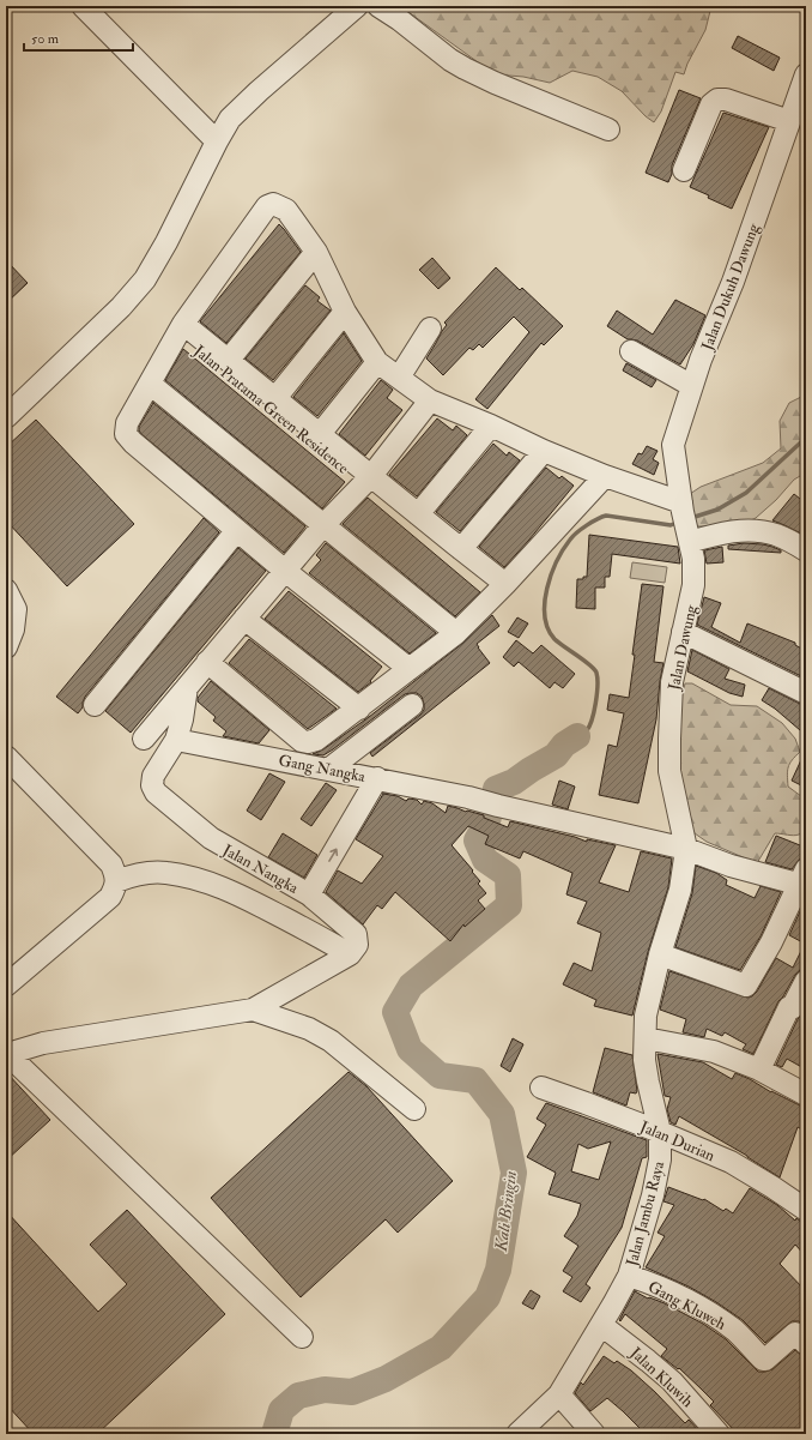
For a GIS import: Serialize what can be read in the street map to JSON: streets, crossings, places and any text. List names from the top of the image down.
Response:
{
  "streets": {
    "street": [
      "Jalan Dukuh Dawung",
      "Jalan Pratama Green Residence",
      "Jalan Dawung",
      "Gang Nangka",
      "Jalan Nangka",
      "Jalan Durian",
      "Jalan Jambu Raya",
      "Gang Kluweh",
      "Jalan Kluwih"
    ]
  },
  "crossings": [
    ["Jalan Dukuh Dawung", "Jalan Dawung"],
    ["Jalan Pratama Green Residence", "Jalan Nangka"],
    ["Jalan Dawung", "Gang Nangka"],
    ["Jalan Dawung", "Jalan Jambu Raya"],
    ["Gang Nangka", "Jalan Nangka"],
    ["Gang Nangka", "Jalan Jambu Raya"],
    ["Jalan Durian", "Jalan Jambu Raya"],
    ["Jalan Jambu Raya", "Gang Kluweh"],
    ["Jalan Jambu Raya", "Jalan Kluwih"]
  ],
  "water": ["Kali Bringin"],
  "scale_bar": "50 m"
}
